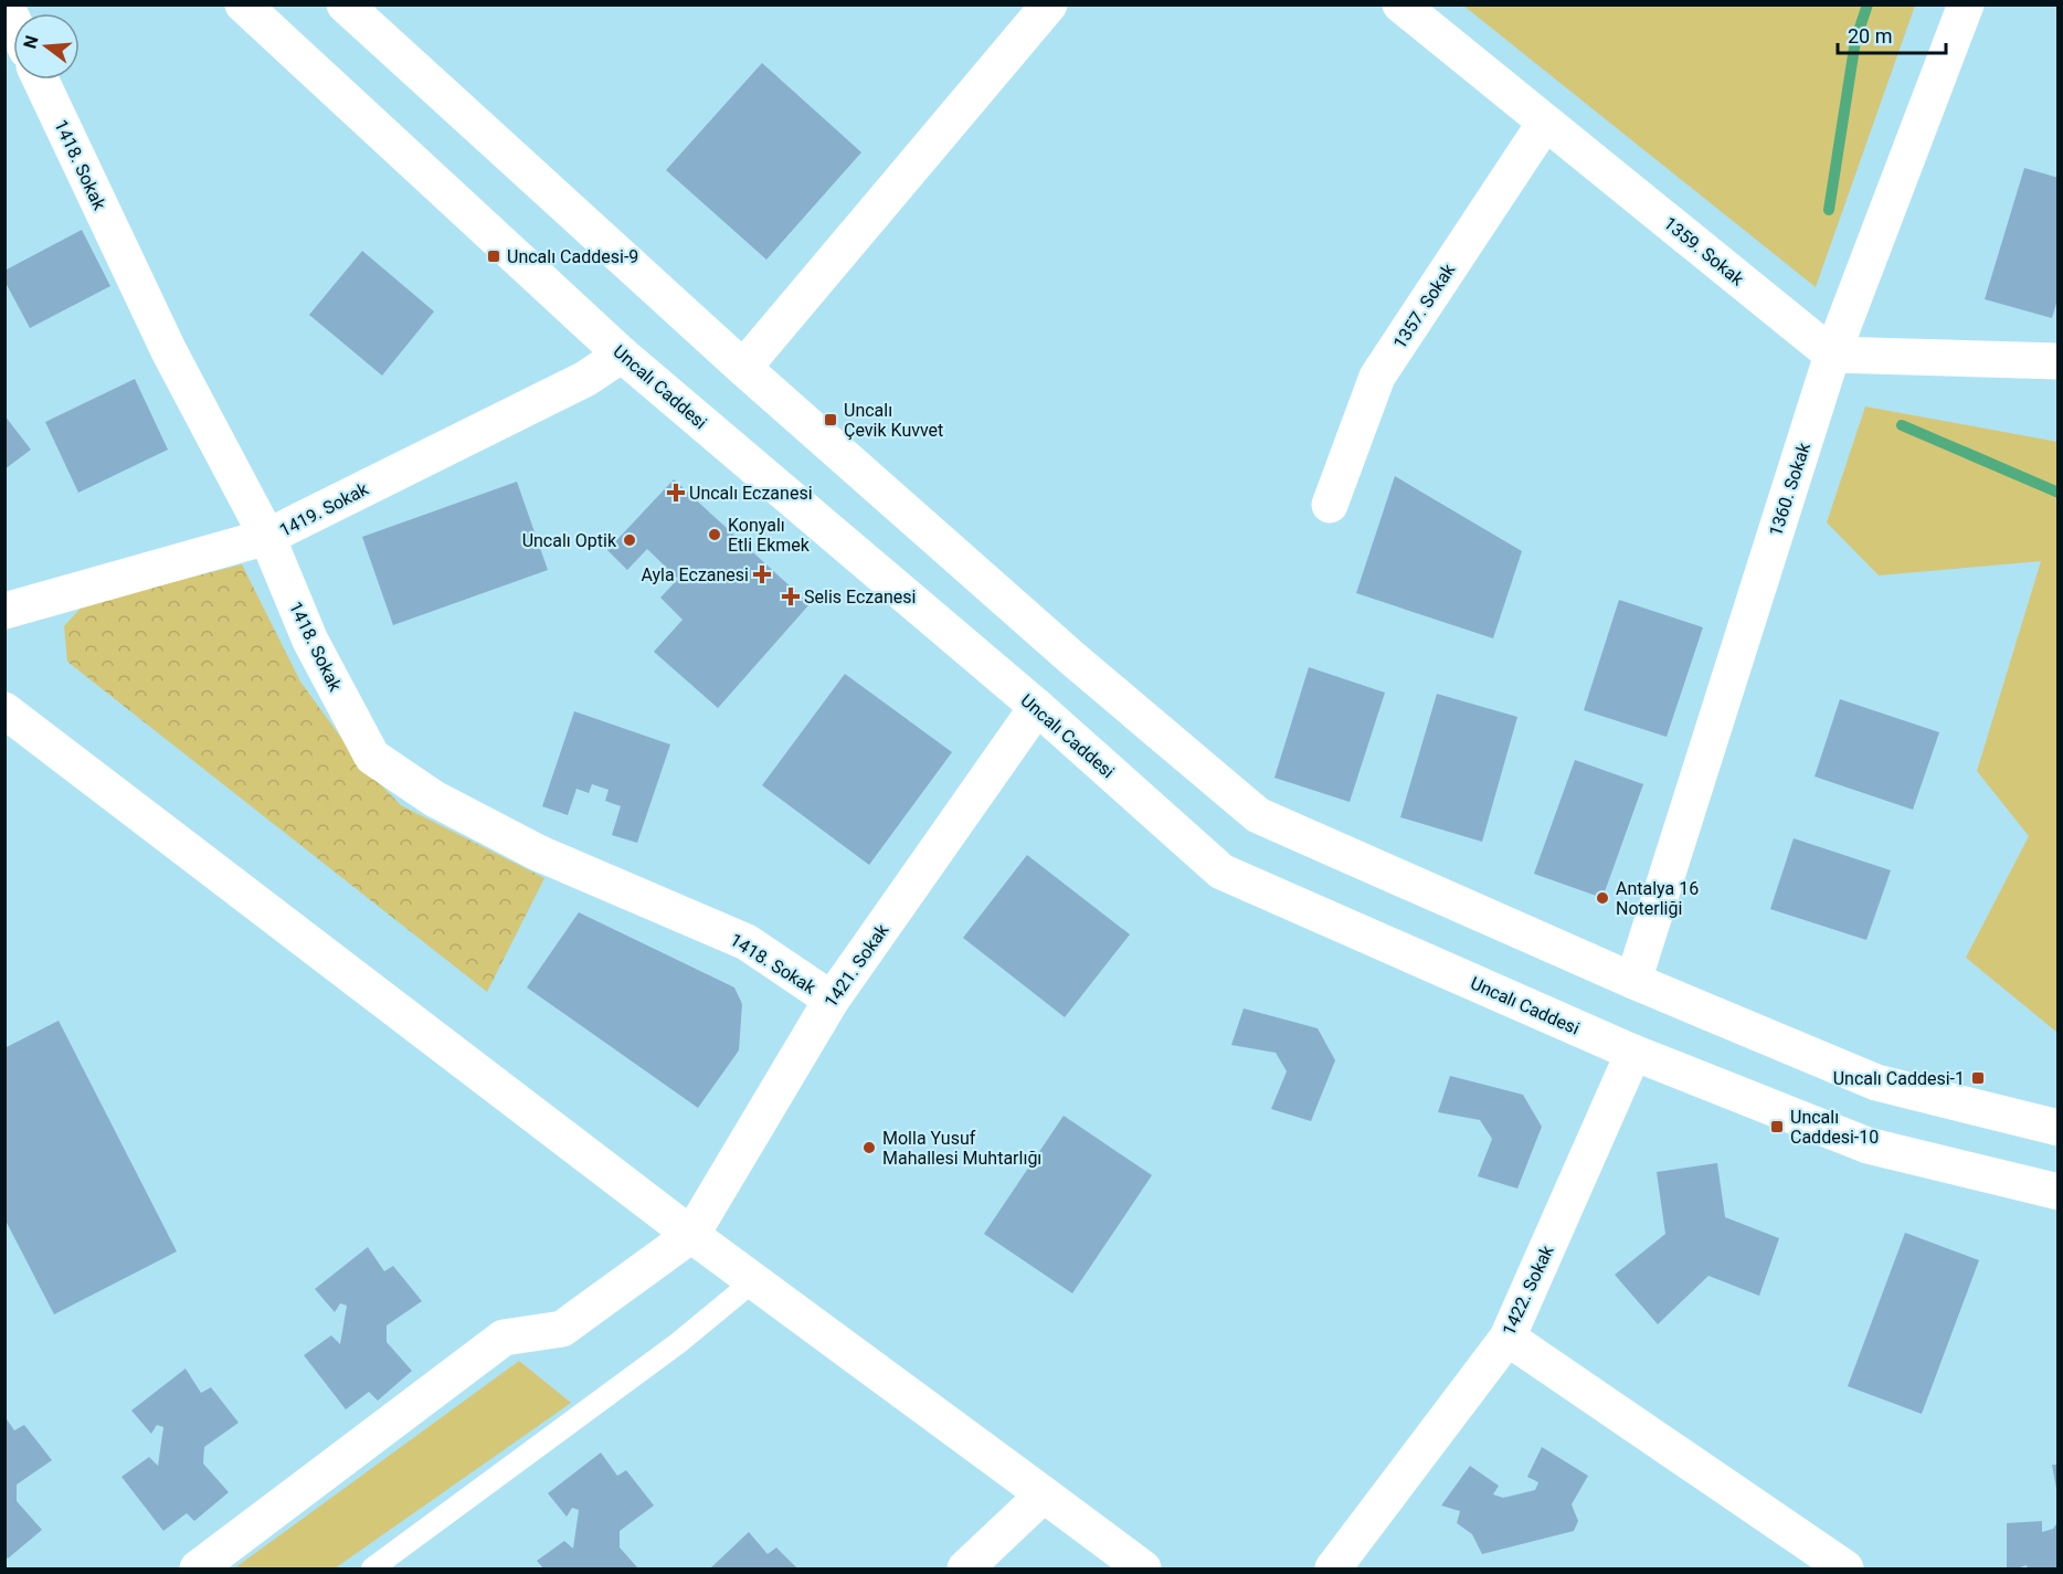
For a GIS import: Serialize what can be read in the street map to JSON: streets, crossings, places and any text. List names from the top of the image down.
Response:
{
  "streets": {
    "street": [
      "1418. Sokak",
      "1359. Sokak",
      "1357. Sokak",
      "Uncalı Caddesi",
      "1360. Sokak",
      "1419. Sokak",
      "1421. Sokak",
      "1422. Sokak"
    ]
  },
  "crossings": [
    ["1418. Sokak", "1419. Sokak"],
    ["1418. Sokak", "1421. Sokak"],
    ["1359. Sokak", "1357. Sokak"],
    ["1359. Sokak", "1360. Sokak"],
    ["Uncalı Caddesi", "1419. Sokak"],
    ["Uncalı Caddesi", "1421. Sokak"],
    ["Uncalı Caddesi", "1422. Sokak"]
  ],
  "places": {
    "transit": [
      "Uncalı Caddesi-9",
      "Uncalı Çevik Kuvvet",
      "Uncalı Caddesi-1",
      "Uncalı Caddesi-10"
    ],
    "health": ["Uncalı Eczanesi", "Ayla Eczanesi", "Selis Eczanesi"],
    "other": [
      "Konyalı Etli Ekmek",
      "Uncalı Optik",
      "Antalya 16 Noterliği",
      "Molla Yusuf Mahallesi Muhtarlığı"
    ]
  },
  "scale_bar": "20 m",
  "north": "left"
}
